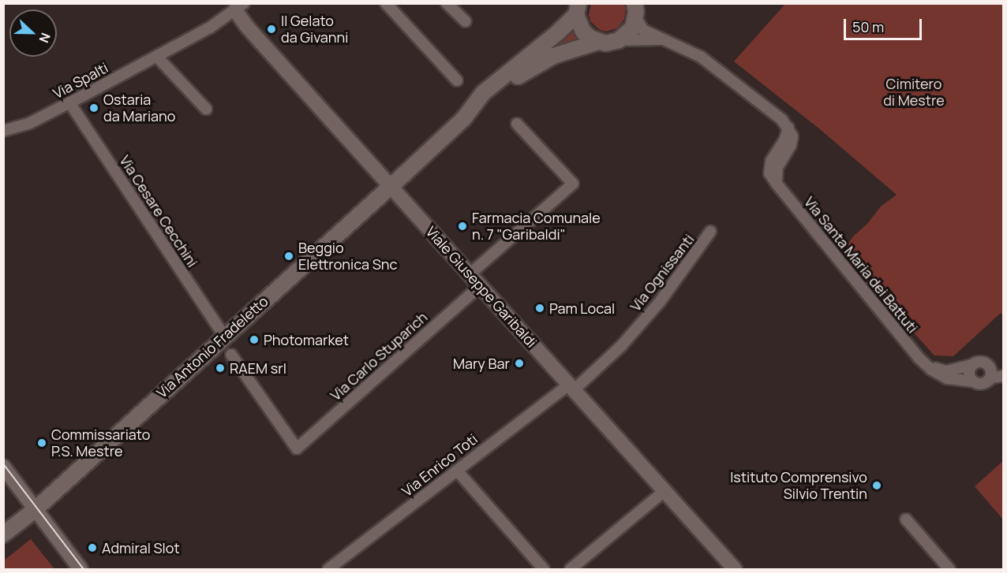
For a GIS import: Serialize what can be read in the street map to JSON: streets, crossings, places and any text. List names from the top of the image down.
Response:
{
  "streets": {
    "main road": ["Via Antonio Fradeletto"],
    "street": [
      "Via Spalti",
      "Via Cesare Cecchini",
      "Via Santa Maria dei Battuti",
      "Via Ognissanti",
      "Viale Giuseppe Garibaldi",
      "Via Carlo Stuparich",
      "Via Enrico Toti"
    ]
  },
  "crossings": [
    ["Via Spalti", "Via Cesare Cecchini"],
    ["Via Spalti", "Viale Giuseppe Garibaldi"],
    ["Via Cesare Cecchini", "Via Antonio Fradeletto"],
    ["Via Ognissanti", "Viale Giuseppe Garibaldi"],
    ["Via Ognissanti", "Via Enrico Toti"],
    ["Viale Giuseppe Garibaldi", "Via Antonio Fradeletto"],
    ["Viale Giuseppe Garibaldi", "Via Carlo Stuparich"],
    ["Viale Giuseppe Garibaldi", "Via Enrico Toti"]
  ],
  "parks": ["Cimitero di Mestre"],
  "places": [
    "Il Gelato da Givanni",
    "Ostaria da Mariano",
    "Farmacia Comunale n. 7 \"Garibaldi\"",
    "Beggio Elettronica Snc",
    "Pam Local",
    "Photomarket",
    "Mary Bar",
    "RAEM srl",
    "Commissariato P.S. Mestre",
    "Istituto Comprensivo Silvio Trentin",
    "Admiral Slot"
  ],
  "scale_bar": "50 m",
  "north": "right"
}
